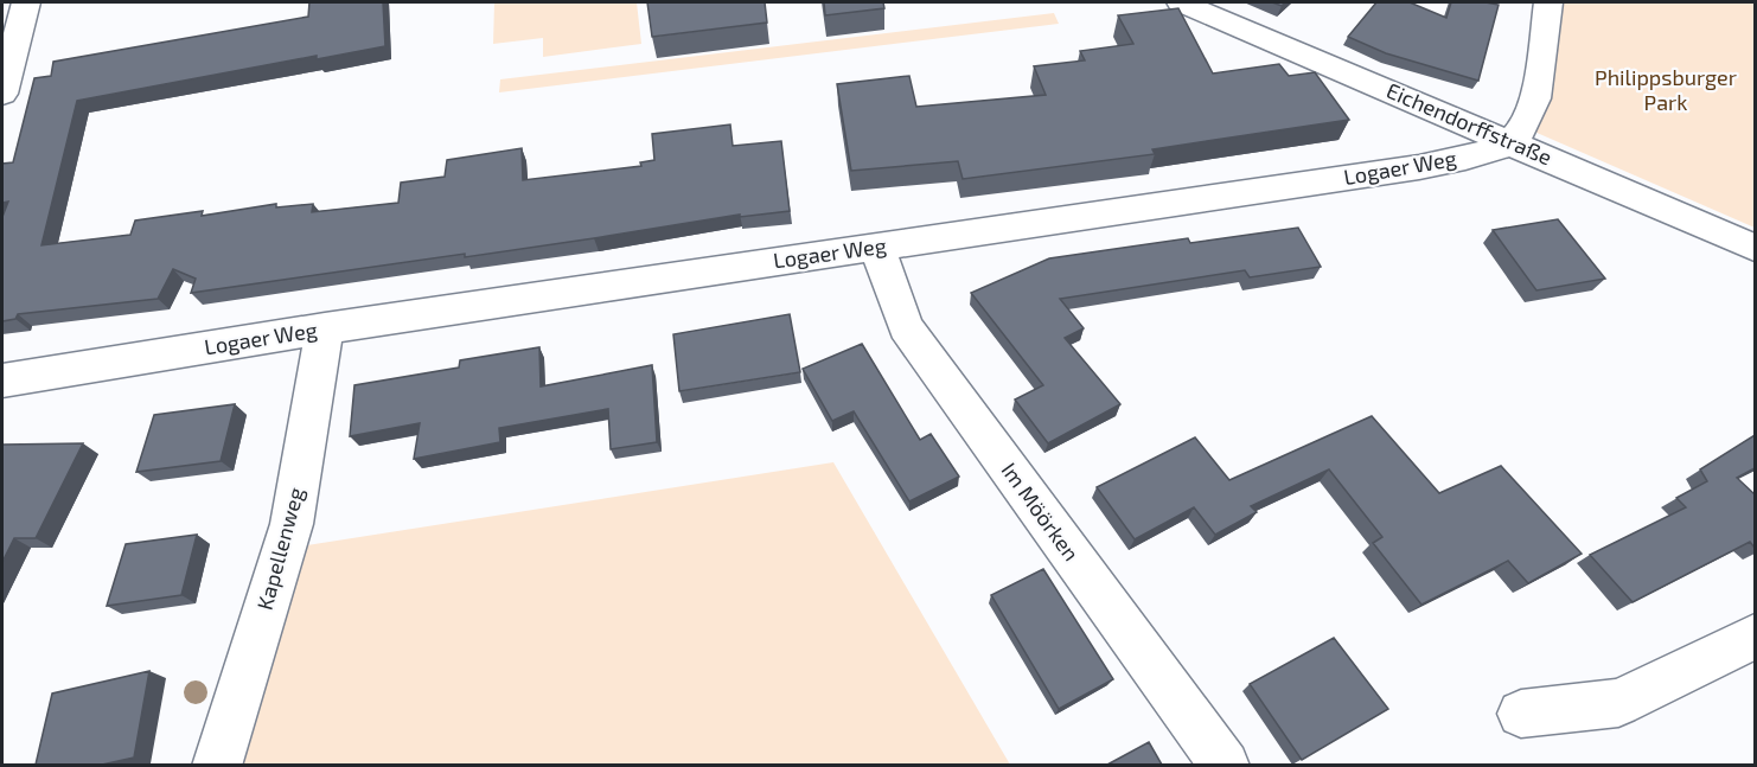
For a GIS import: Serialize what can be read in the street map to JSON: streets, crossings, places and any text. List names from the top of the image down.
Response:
{
  "streets": {
    "street": [
      "Eichendorffstraße",
      "Logaer Weg",
      "Im Möörken",
      "Kapellenweg"
    ]
  },
  "crossings": [
    ["Eichendorffstraße", "Logaer Weg"],
    ["Logaer Weg", "Im Möörken"],
    ["Logaer Weg", "Kapellenweg"]
  ],
  "parks": ["Philippsburger Park"]
}
